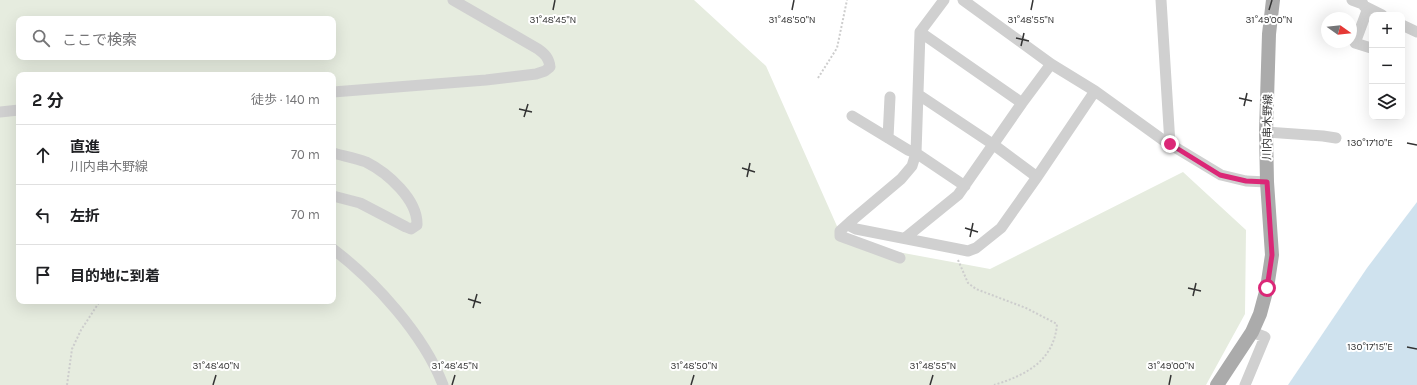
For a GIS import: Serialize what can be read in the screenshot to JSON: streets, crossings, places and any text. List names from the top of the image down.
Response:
{
  "streets": {
    "main road": ["川内串木野線"]
  },
  "north": "right",
  "page": {
    "map_buttons": ["+", "−"],
    "search": "ここで検索",
    "heading": ["2 分", "徒歩 · 140 m"],
    "list": [
      ["直進", "川内串木野線", "70 m"],
      ["左折", "70 m"],
      "目的地に到着"
    ]
  },
  "coordinates": [
    "31°48'45\"N",
    "31°48'50\"N",
    "31°48'55\"N",
    "31°49'00\"N",
    "130°17'10\"E",
    "130°17'15\"E",
    "31°48'40\"N"
  ]
}
